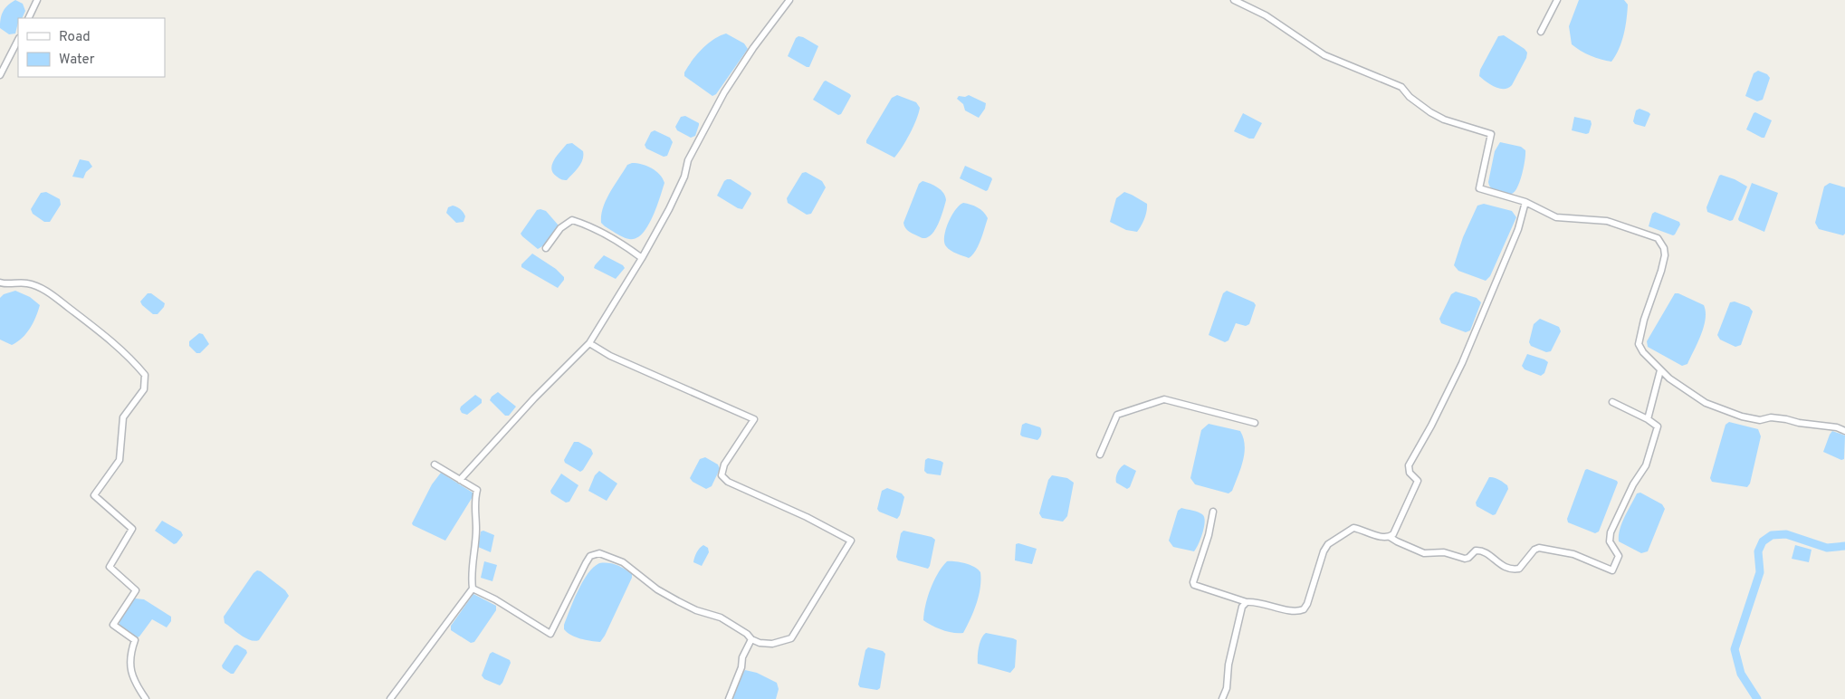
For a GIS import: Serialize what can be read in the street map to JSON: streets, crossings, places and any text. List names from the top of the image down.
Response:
{
  "legend": ["Road", "Water"]
}
